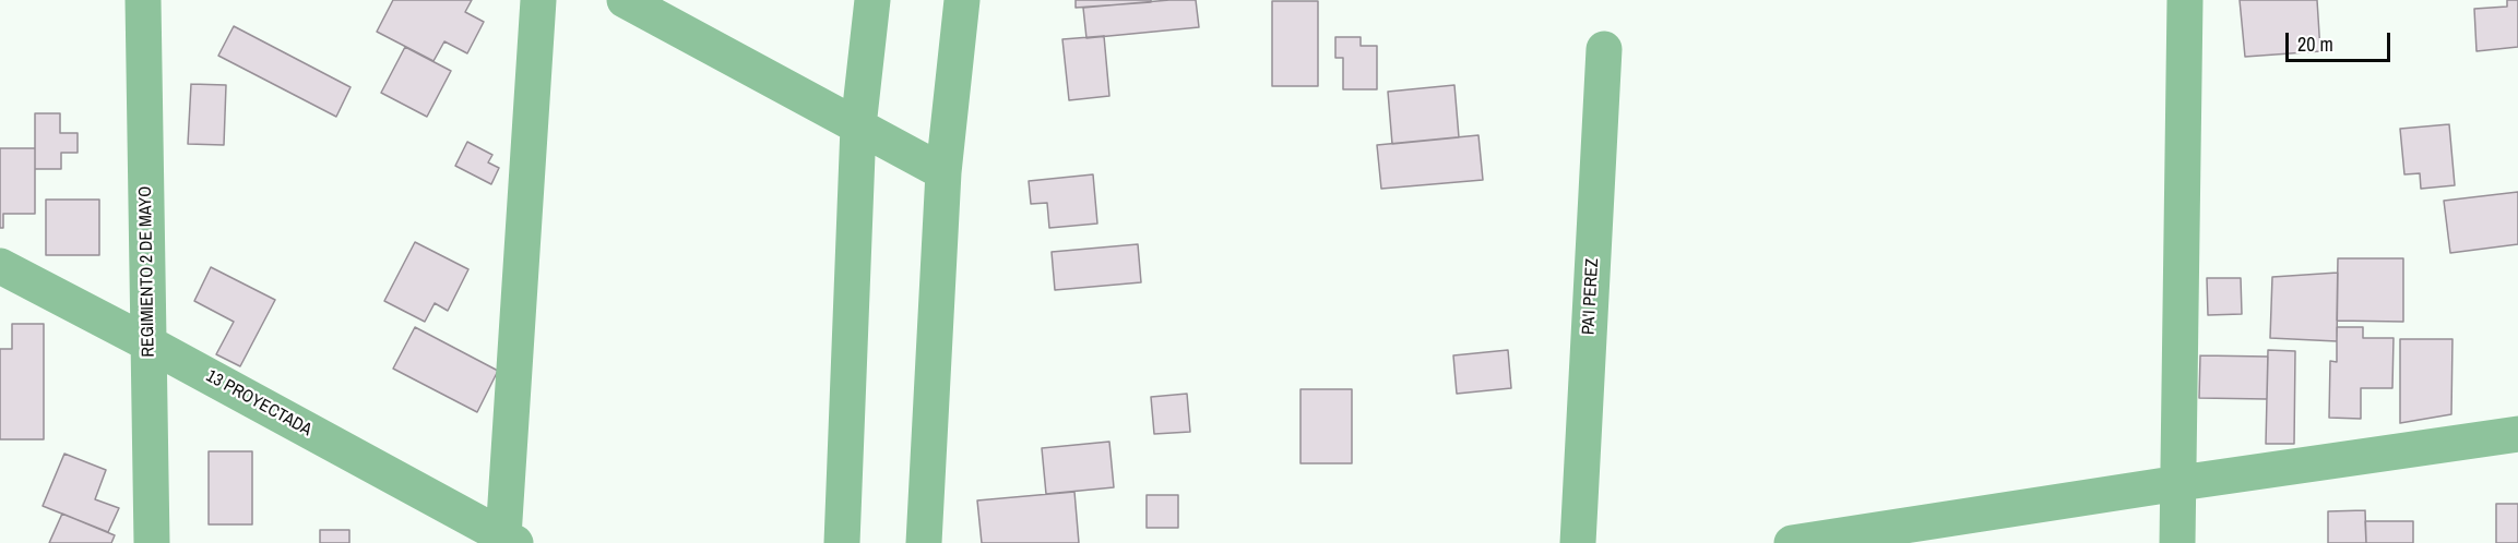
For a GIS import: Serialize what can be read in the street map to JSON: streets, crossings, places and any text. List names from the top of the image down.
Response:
{
  "streets": {
    "street": ["REGIMIENTO 2 DE MAYO", "PA'I PEREZ", "13 PROYECTADA"]
  },
  "crossings": [
    ["REGIMIENTO 2 DE MAYO", "13 PROYECTADA"]
  ],
  "scale_bar": "20 m"
}
